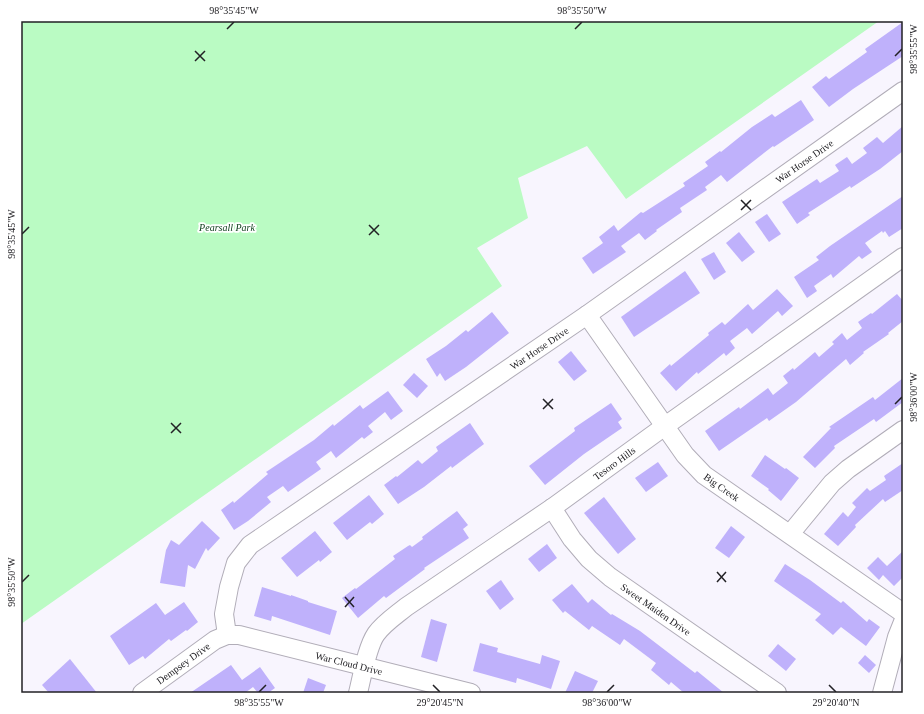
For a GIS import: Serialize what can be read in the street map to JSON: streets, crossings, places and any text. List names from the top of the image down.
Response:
{
  "streets": {
    "street": [
      "War Horse Drive",
      "Tesoro Hills",
      "Big Creek",
      "Sweet Maiden Drive",
      "Dempsey Drive",
      "War Cloud Drive"
    ]
  },
  "crossings": [
    ["War Horse Drive", "Big Creek"],
    ["War Horse Drive", "Dempsey Drive"],
    ["War Horse Drive", "War Cloud Drive"],
    ["Tesoro Hills", "Big Creek"],
    ["Tesoro Hills", "Sweet Maiden Drive"],
    ["Tesoro Hills", "War Cloud Drive"],
    ["Dempsey Drive", "War Cloud Drive"]
  ],
  "parks": ["Pearsall Park"],
  "coordinates": [
    "98°35'45\"W",
    "98°35'50\"W",
    "98°35'55\"W",
    "98°36'00\"W",
    "29°20'45\"N",
    "29°20'40\"N"
  ]
}
